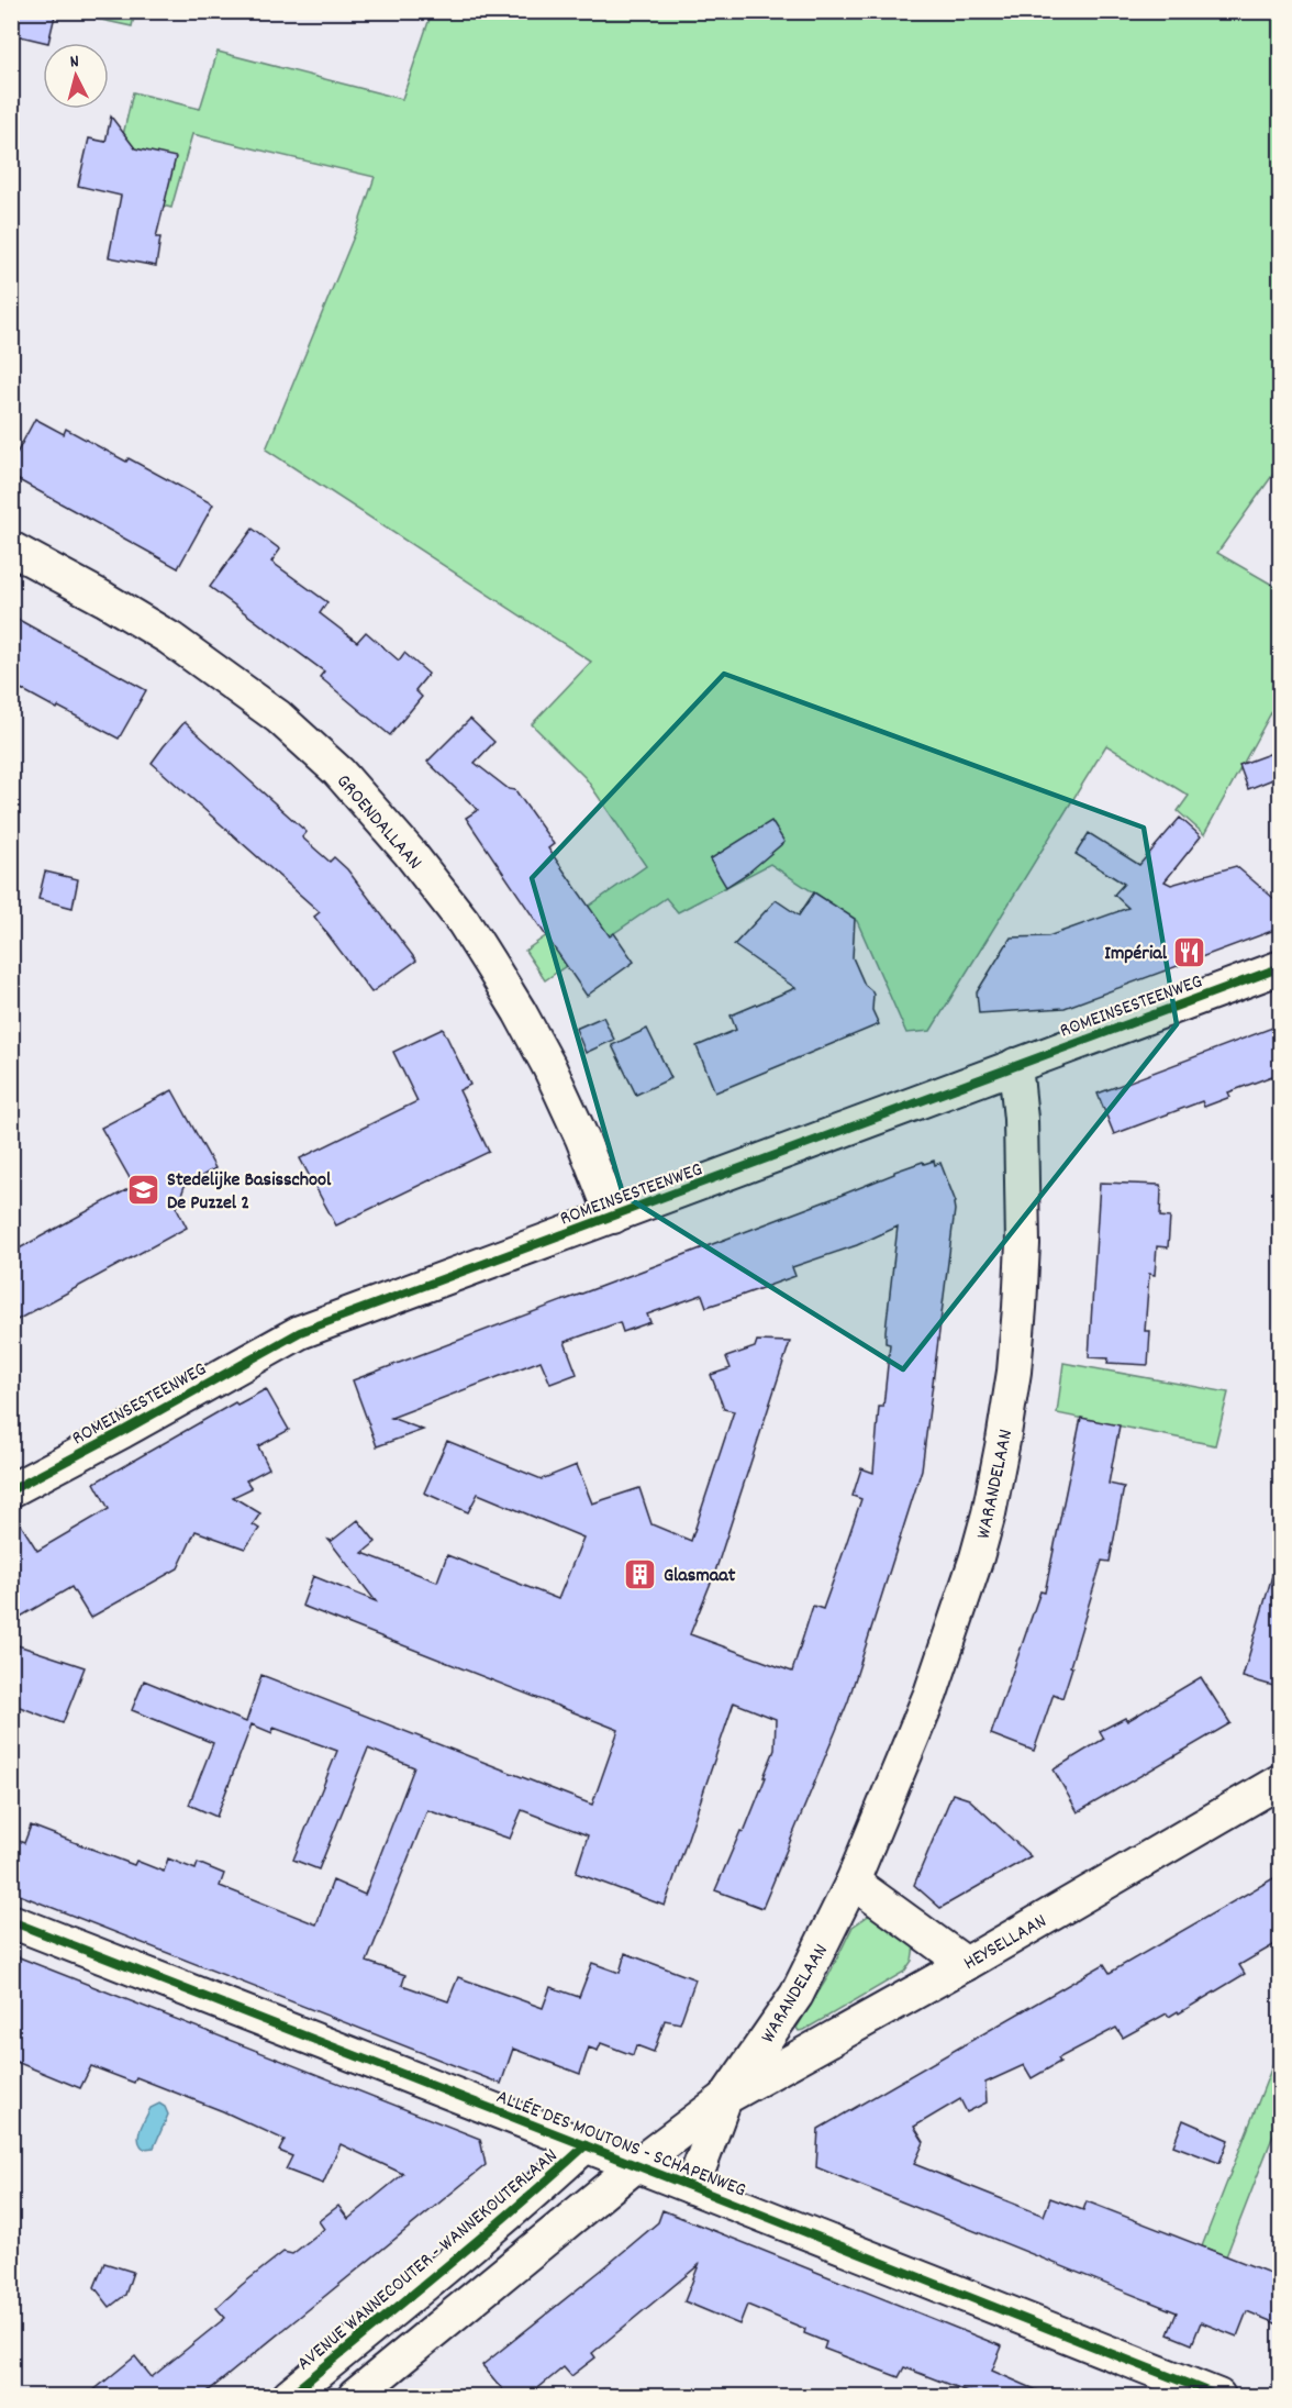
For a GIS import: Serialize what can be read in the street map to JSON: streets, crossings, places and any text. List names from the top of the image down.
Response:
{
  "streets": {
    "street": [
      "GROENDALLAAN",
      "ROMEINSESTEENWEG",
      "WARANDELAAN",
      "HEYSELLAAN",
      "ALLÉE DES MOUTONS - SCHAPENWEG",
      "AVENUE WANNECOUTER - WANNEKOUTERLAAN"
    ]
  },
  "crossings": [
    ["GROENDALLAAN", "ROMEINSESTEENWEG"],
    ["ROMEINSESTEENWEG", "WARANDELAAN"],
    ["WARANDELAAN", "HEYSELLAAN"],
    ["WARANDELAAN", "ALLÉE DES MOUTONS - SCHAPENWEG"],
    ["ALLÉE DES MOUTONS - SCHAPENWEG", "AVENUE WANNECOUTER - WANNEKOUTERLAAN"]
  ],
  "places": {
    "restaurant": ["Impérial"],
    "school or university": ["Stedelijke Basisschool De Puzzel 2"],
    "building": ["Glasmaat"]
  },
  "north": "top"
}
